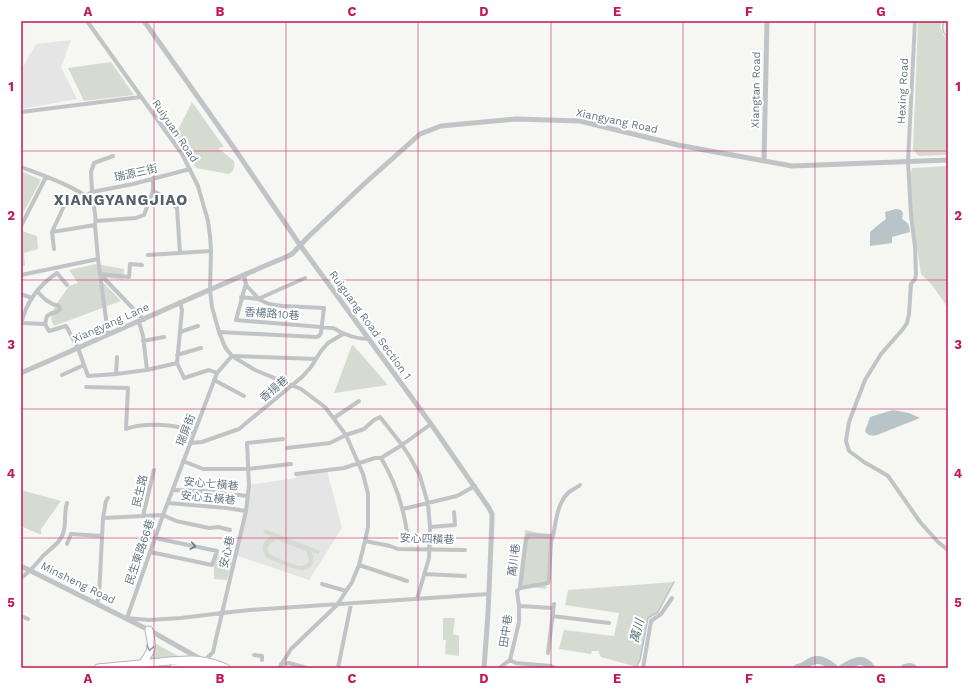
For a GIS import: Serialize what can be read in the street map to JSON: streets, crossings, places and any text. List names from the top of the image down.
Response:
{
  "streets": {
    "street": [
      "Xiangtan Road",
      "Hexing Road",
      "Xiangyang Road",
      "Ruiyuan Road",
      "瑞源三街",
      "香楊路10巷",
      "Xiangyang Lane",
      "Ruiguang Road Section 1",
      "香揚巷",
      "瑞屏街",
      "安心七橫巷",
      "民生路",
      "安心五橫巷",
      "安心四橫巷",
      "民生東路66巷",
      "安心巷",
      "萬川巷",
      "Minsheng Road",
      "田中巷"
    ]
  },
  "crossings": [
    ["Xiangtan Road", "Xiangyang Road"],
    ["Hexing Road", "Xiangyang Road"],
    ["Xiangyang Road", "Xiangyang Lane"],
    ["Xiangyang Road", "Ruiguang Road Section 1"],
    ["Ruiyuan Road", "瑞源三街"],
    ["Ruiyuan Road", "Xiangyang Lane"],
    ["香楊路10巷", "Xiangyang Lane"],
    ["香楊路10巷", "Ruiguang Road Section 1"],
    ["香楊路10巷", "香揚巷"],
    ["Xiangyang Lane", "Ruiguang Road Section 1"],
    ["香揚巷", "瑞屏街"],
    ["瑞屏街", "安心七橫巷"],
    ["瑞屏街", "安心五橫巷"],
    ["瑞屏街", "民生東路66巷"],
    ["安心七橫巷", "安心巷"],
    ["安心五橫巷", "安心巷"],
    ["民生東路66巷", "Minsheng Road"],
    ["安心巷", "Minsheng Road"],
    ["萬川巷", "田中巷"]
  ],
  "districts": ["XIANGYANGJIAO"],
  "water": ["萬川"],
  "grid": {
    "columns": [
      "A",
      "B",
      "C",
      "D",
      "E",
      "F",
      "G"
    ],
    "rows": [
      "1",
      "2",
      "3",
      "4",
      "5"
    ]
  }
}
